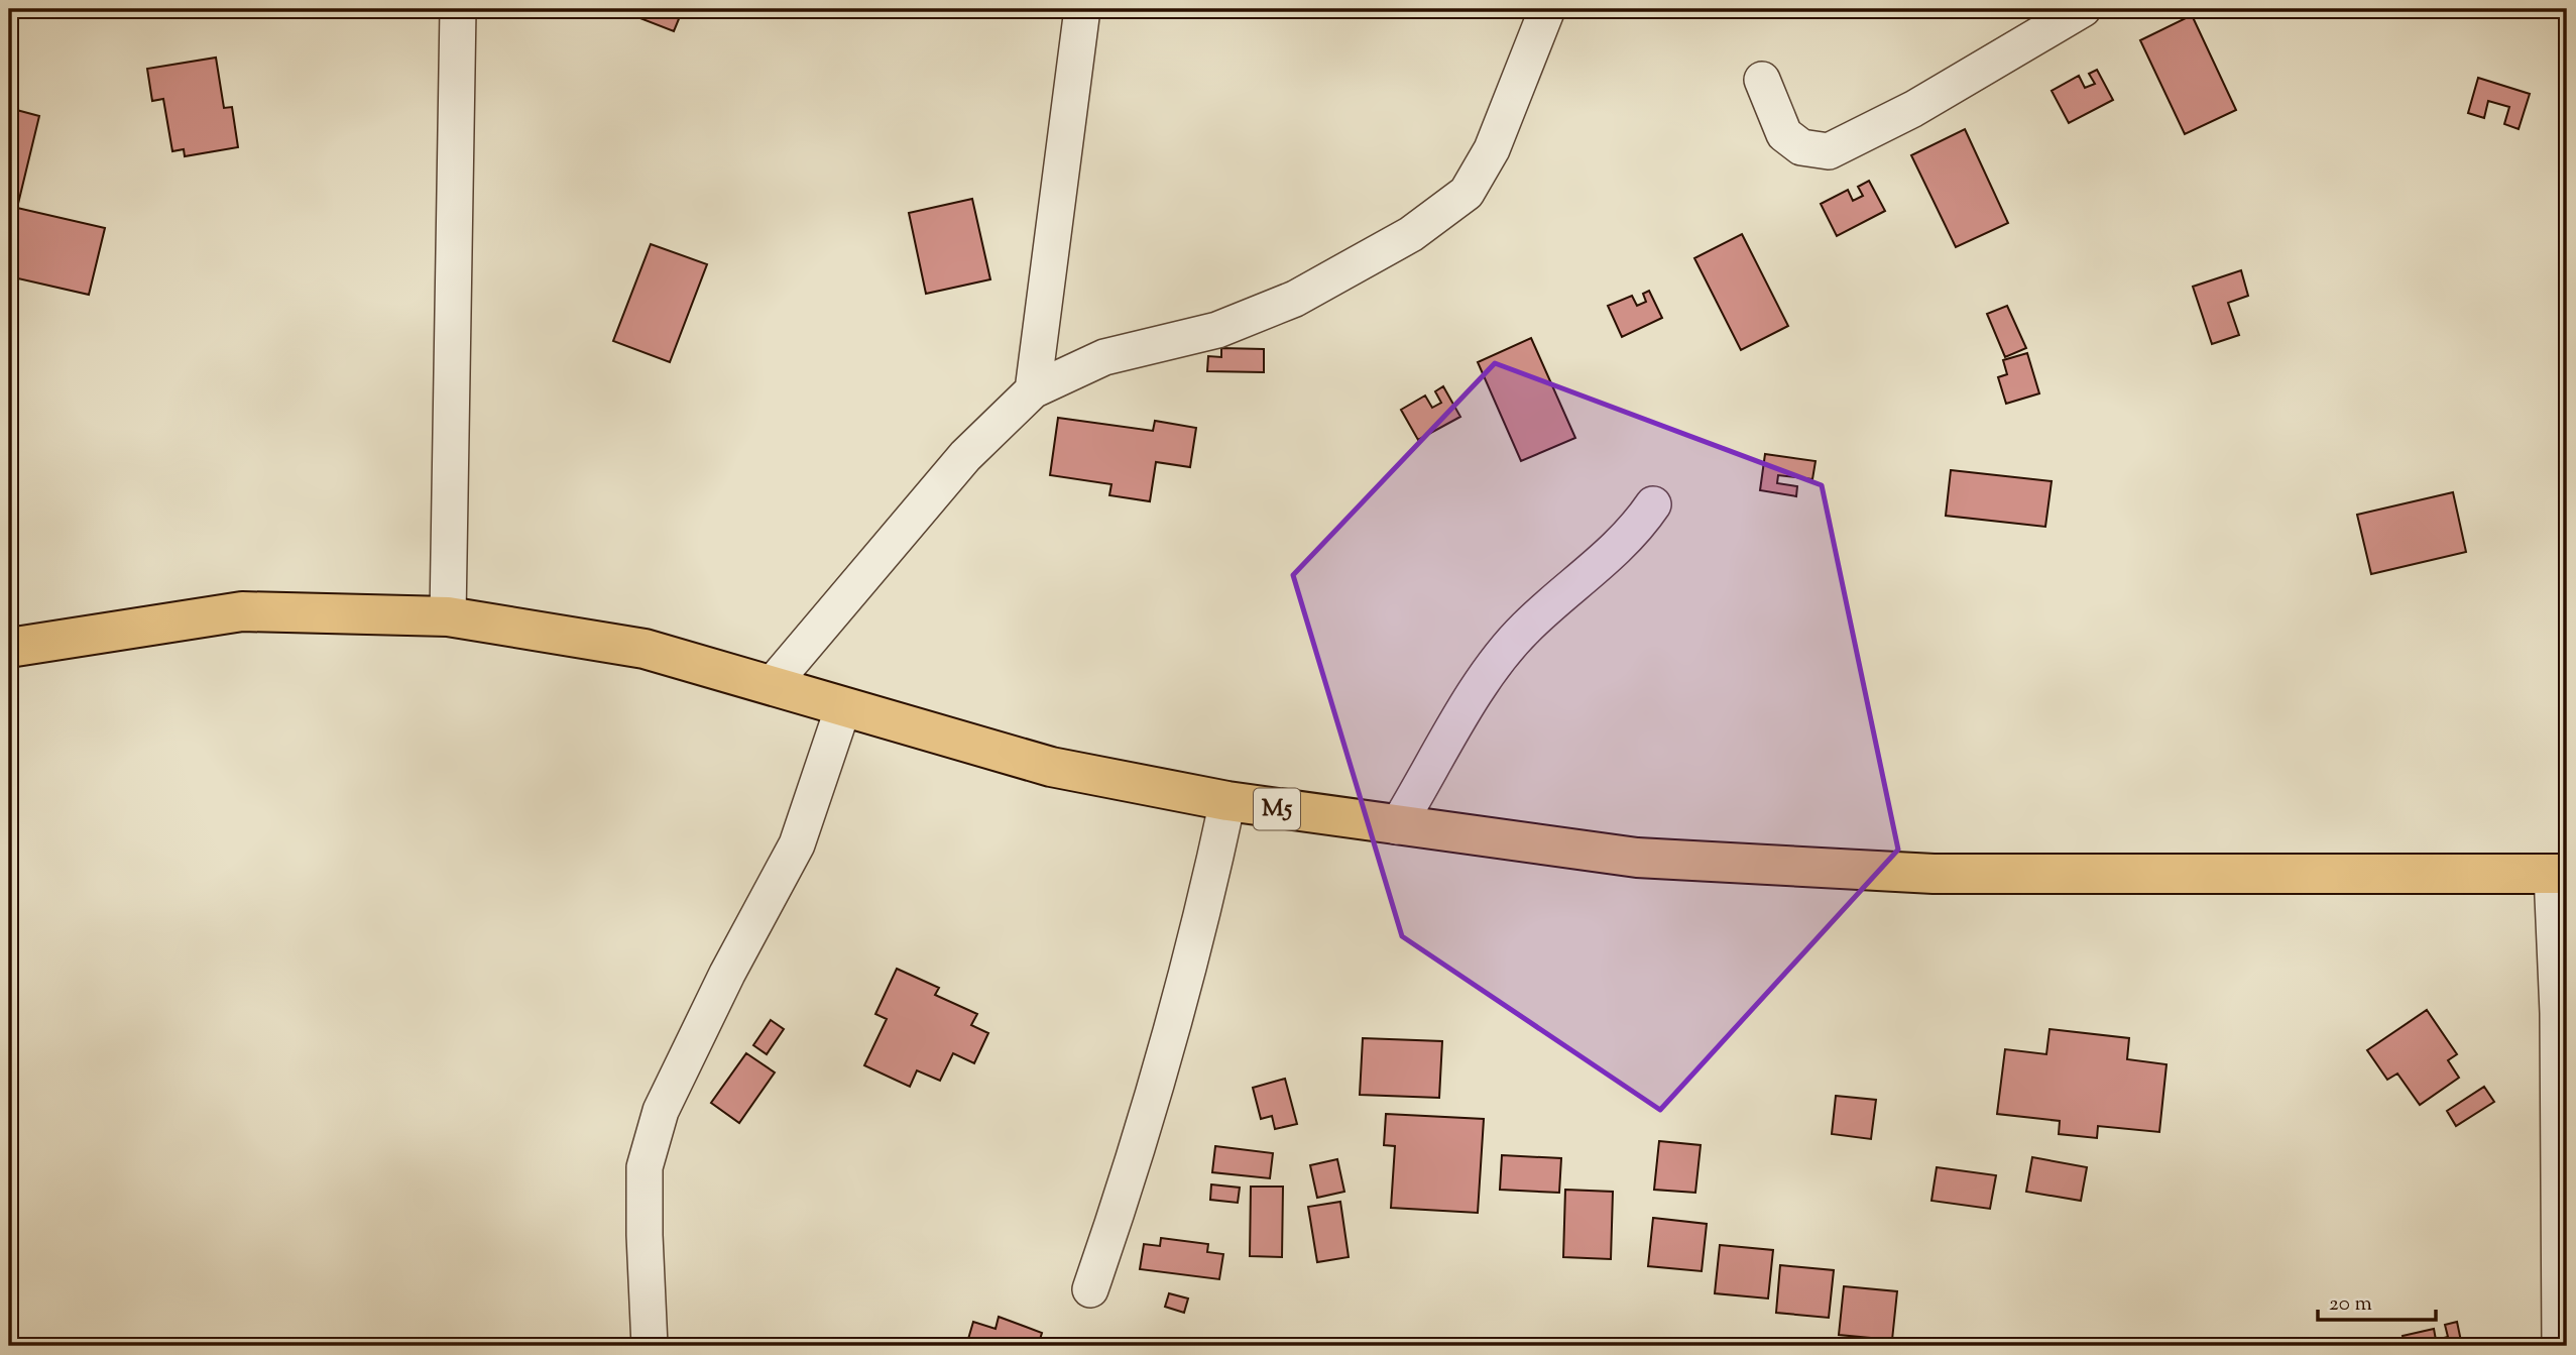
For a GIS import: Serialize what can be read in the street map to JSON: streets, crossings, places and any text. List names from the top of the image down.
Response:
{
  "streets": {
    "highway": ["M5"]
  },
  "scale_bar": "20 m"
}
